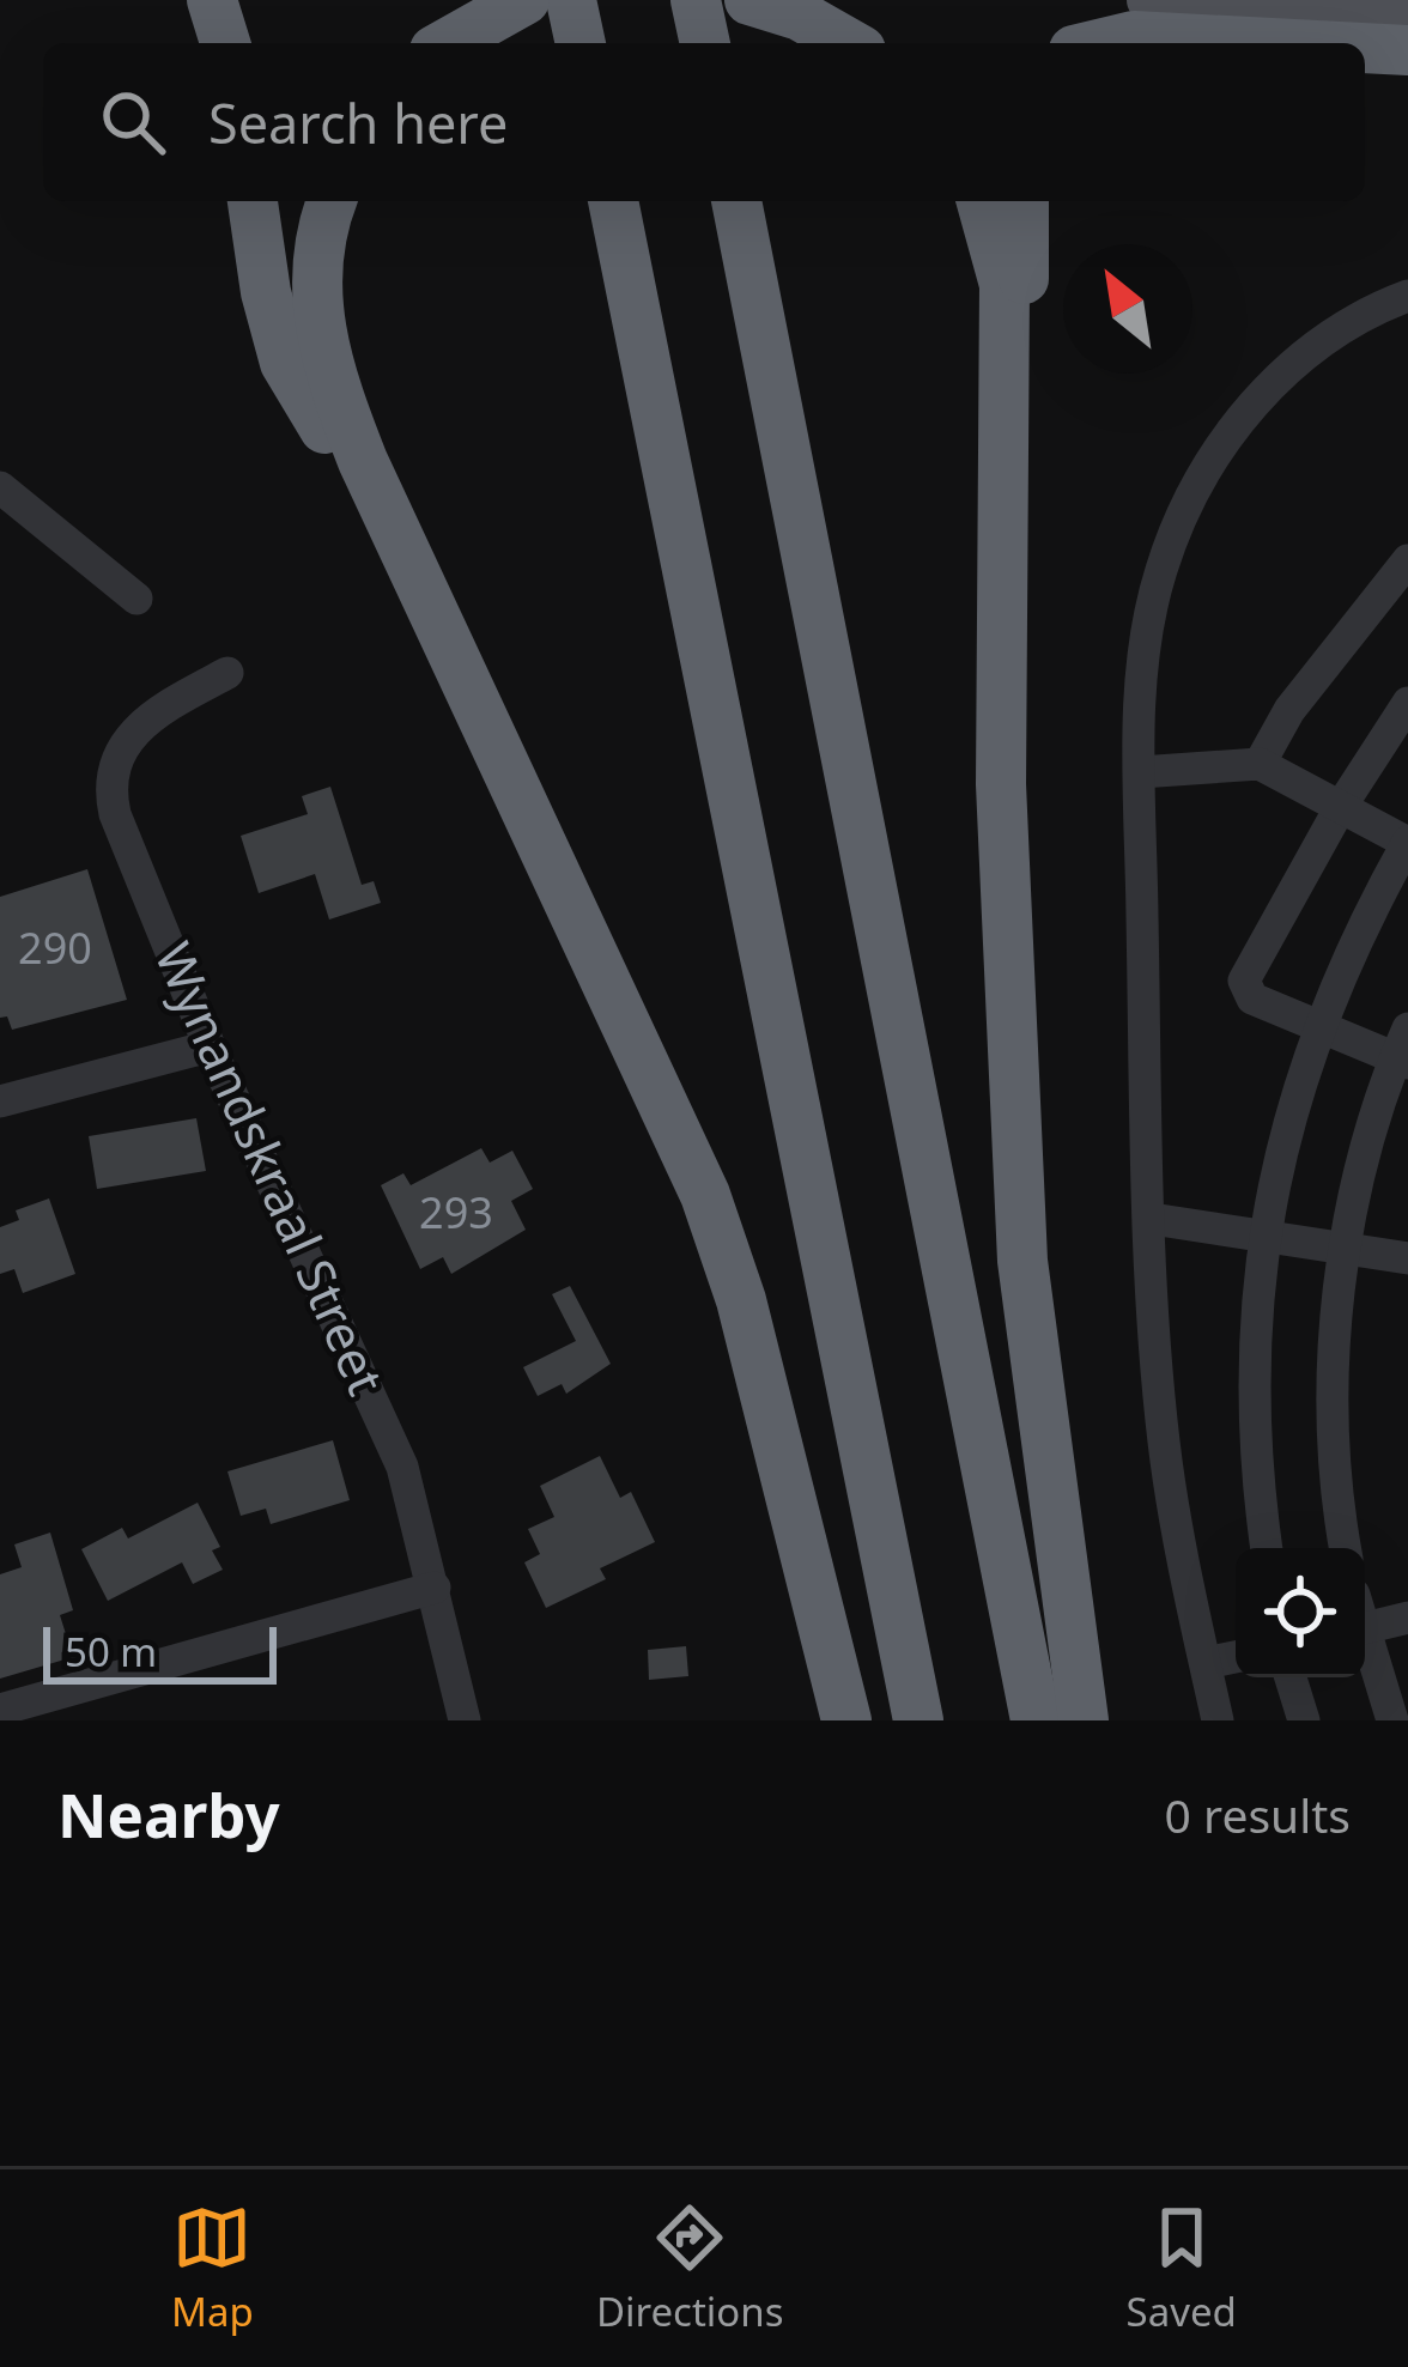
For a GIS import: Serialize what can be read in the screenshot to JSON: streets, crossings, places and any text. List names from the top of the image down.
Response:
{
  "streets": {
    "street": ["Wynandskraal Street"]
  },
  "house_numbers": ["290", "293"],
  "scale_bar": "50 m",
  "north": "top left",
  "page": {
    "search": "Search here",
    "scale": "50 m",
    "heading": ["Nearby", "0 results"],
    "nav": ["Map", "Directions", "Saved"]
  }
}
